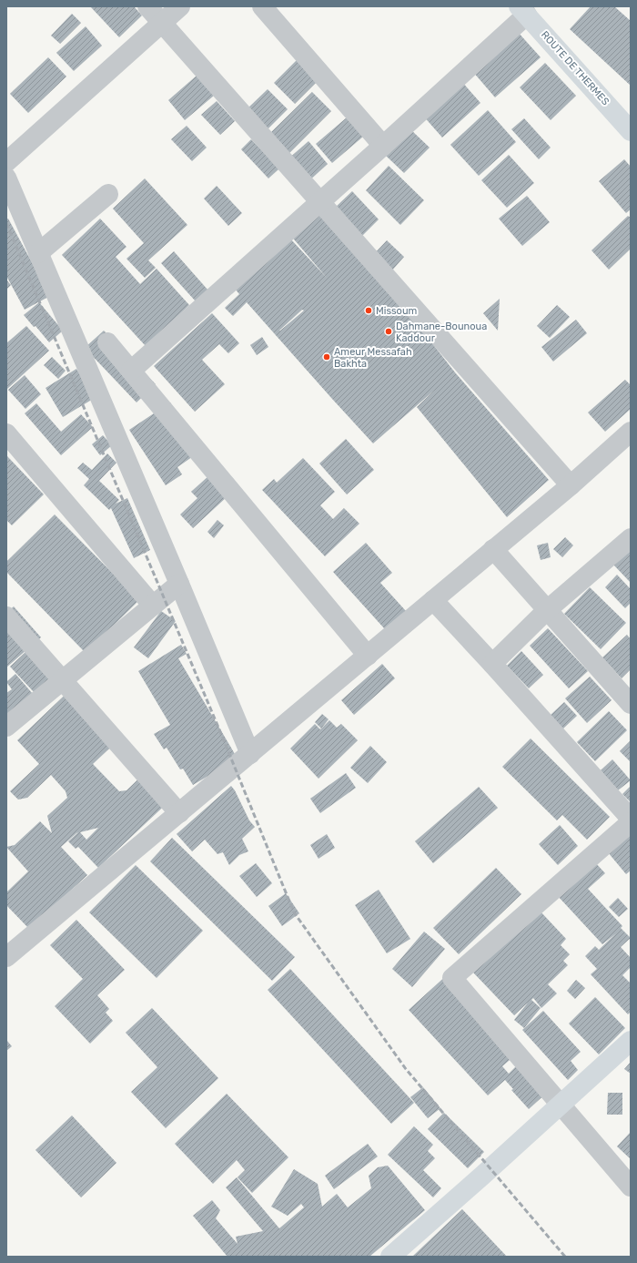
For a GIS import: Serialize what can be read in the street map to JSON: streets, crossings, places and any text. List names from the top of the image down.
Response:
{
  "streets": {
    "main road": ["ROUTE DE THERMES"]
  },
  "places": ["Missoum", "Dahmane-Bounoua Kaddour", "Ameur Messafah Bakhta"]
}
